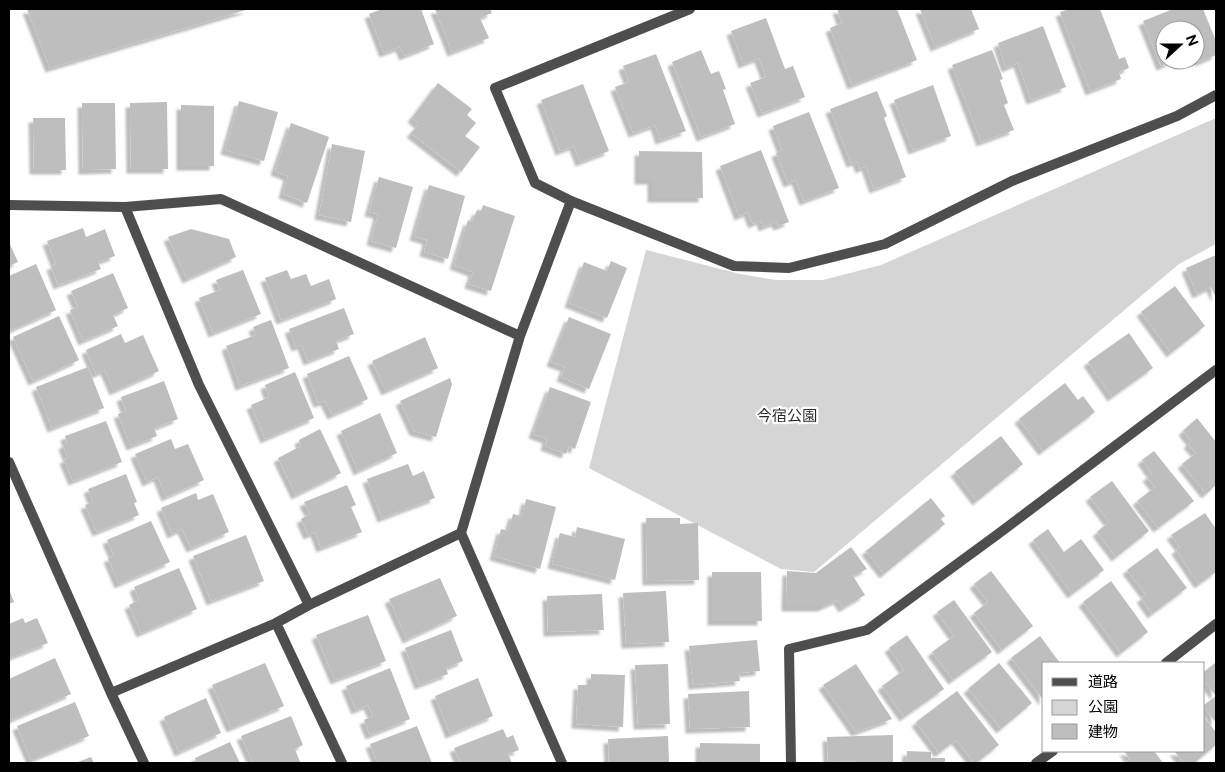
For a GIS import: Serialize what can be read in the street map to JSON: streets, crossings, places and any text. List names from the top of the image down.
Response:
{
  "parks": ["今宿公園"],
  "legend": ["道路", "公園", "建物"],
  "north": "right"
}
